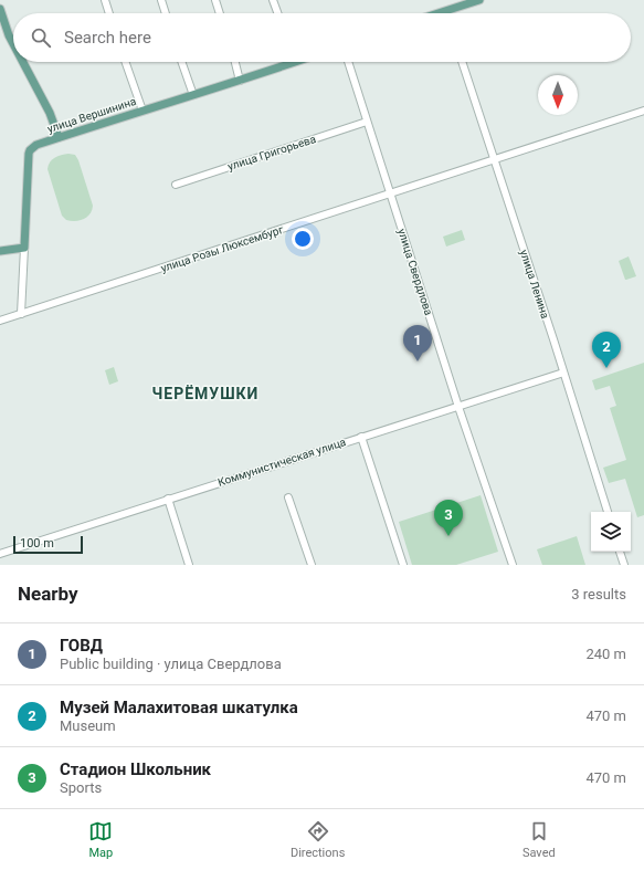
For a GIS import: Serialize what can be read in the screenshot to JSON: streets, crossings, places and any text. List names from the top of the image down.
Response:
{
  "streets": {
    "main road": ["улица Вершинина"],
    "street": [
      "улица Григорьева",
      "улица Розы Люксембург",
      "улица Свердлова",
      "улица Ленина",
      "Коммунистическая улица"
    ]
  },
  "crossings": [
    ["улица Вершинина", "улица Розы Люксембург"],
    ["улица Григорьева", "улица Свердлова"],
    ["улица Розы Люксембург", "улица Свердлова"],
    ["улица Розы Люксембург", "улица Ленина"],
    ["улица Свердлова", "Коммунистическая улица"],
    ["улица Ленина", "Коммунистическая улица"]
  ],
  "districts": ["ЧЕРЁМУШКИ"],
  "scale_bar": "100 m",
  "north": "bottom",
  "page": {
    "search": "Search here",
    "pins": ["1", "2", "3"],
    "scale": "100 m",
    "heading": ["Nearby", "3 results"],
    "list": [
      {
        "mark": "1",
        "name": "ГОВД",
        "note": "Public building · улица Свердлова",
        "value": "240 m"
      },
      {
        "mark": "2",
        "name": "Музей Малахитовая шкатулка",
        "note": "Museum",
        "value": "470 m"
      },
      {
        "mark": "3",
        "name": "Стадион Школьник",
        "note": "Sports",
        "value": "470 m"
      }
    ],
    "nav": ["Map", "Directions", "Saved"]
  }
}
